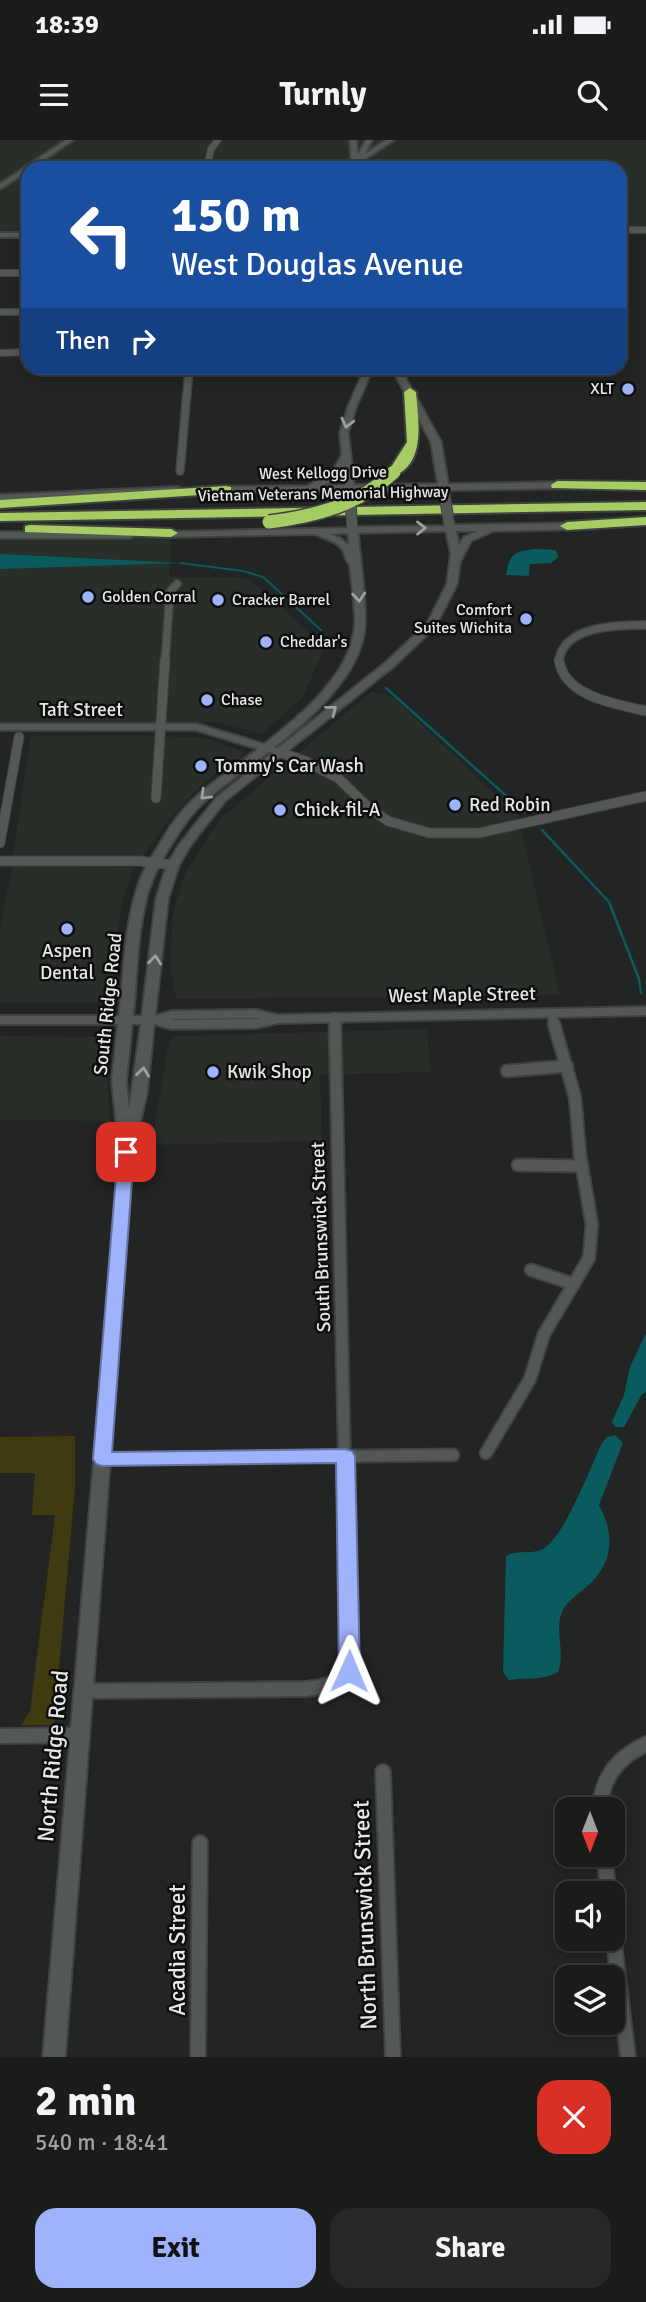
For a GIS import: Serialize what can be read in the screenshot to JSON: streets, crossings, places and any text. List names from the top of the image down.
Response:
{
  "streets": {
    "highway": ["Vietnam Veterans Memorial Highway"],
    "main road": [
      "West Kellogg Drive",
      "West Maple Street",
      "South Ridge Road",
      "North Ridge Road"
    ],
    "street": [
      "Taft Street",
      "South Brunswick Street",
      "North Brunswick Street",
      "Acadia Street"
    ]
  },
  "crossings": [
    ["West Kellogg Drive", "South Ridge Road"],
    ["Taft Street", "South Ridge Road"],
    ["West Maple Street", "South Ridge Road"],
    ["West Maple Street", "South Brunswick Street"],
    ["South Ridge Road", "North Ridge Road"]
  ],
  "places": [
    "XLT",
    "Golden Corral",
    "Cracker Barrel",
    "Comfort Suites Wichita",
    "Cheddar's",
    "Chase",
    "Tommy's Car Wash",
    "Red Robin",
    "Chick-fil-A",
    "Aspen Dental",
    "Kwik Shop"
  ],
  "north": "bottom",
  "page": {
    "status": "18:39",
    "header": "Turnly",
    "turn": ["150 m", "West Douglas Avenue"],
    "then": "Then",
    "heading": ["2 min", "540 m · 18:41"],
    "buttons": ["Exit", "Share"]
  }
}
